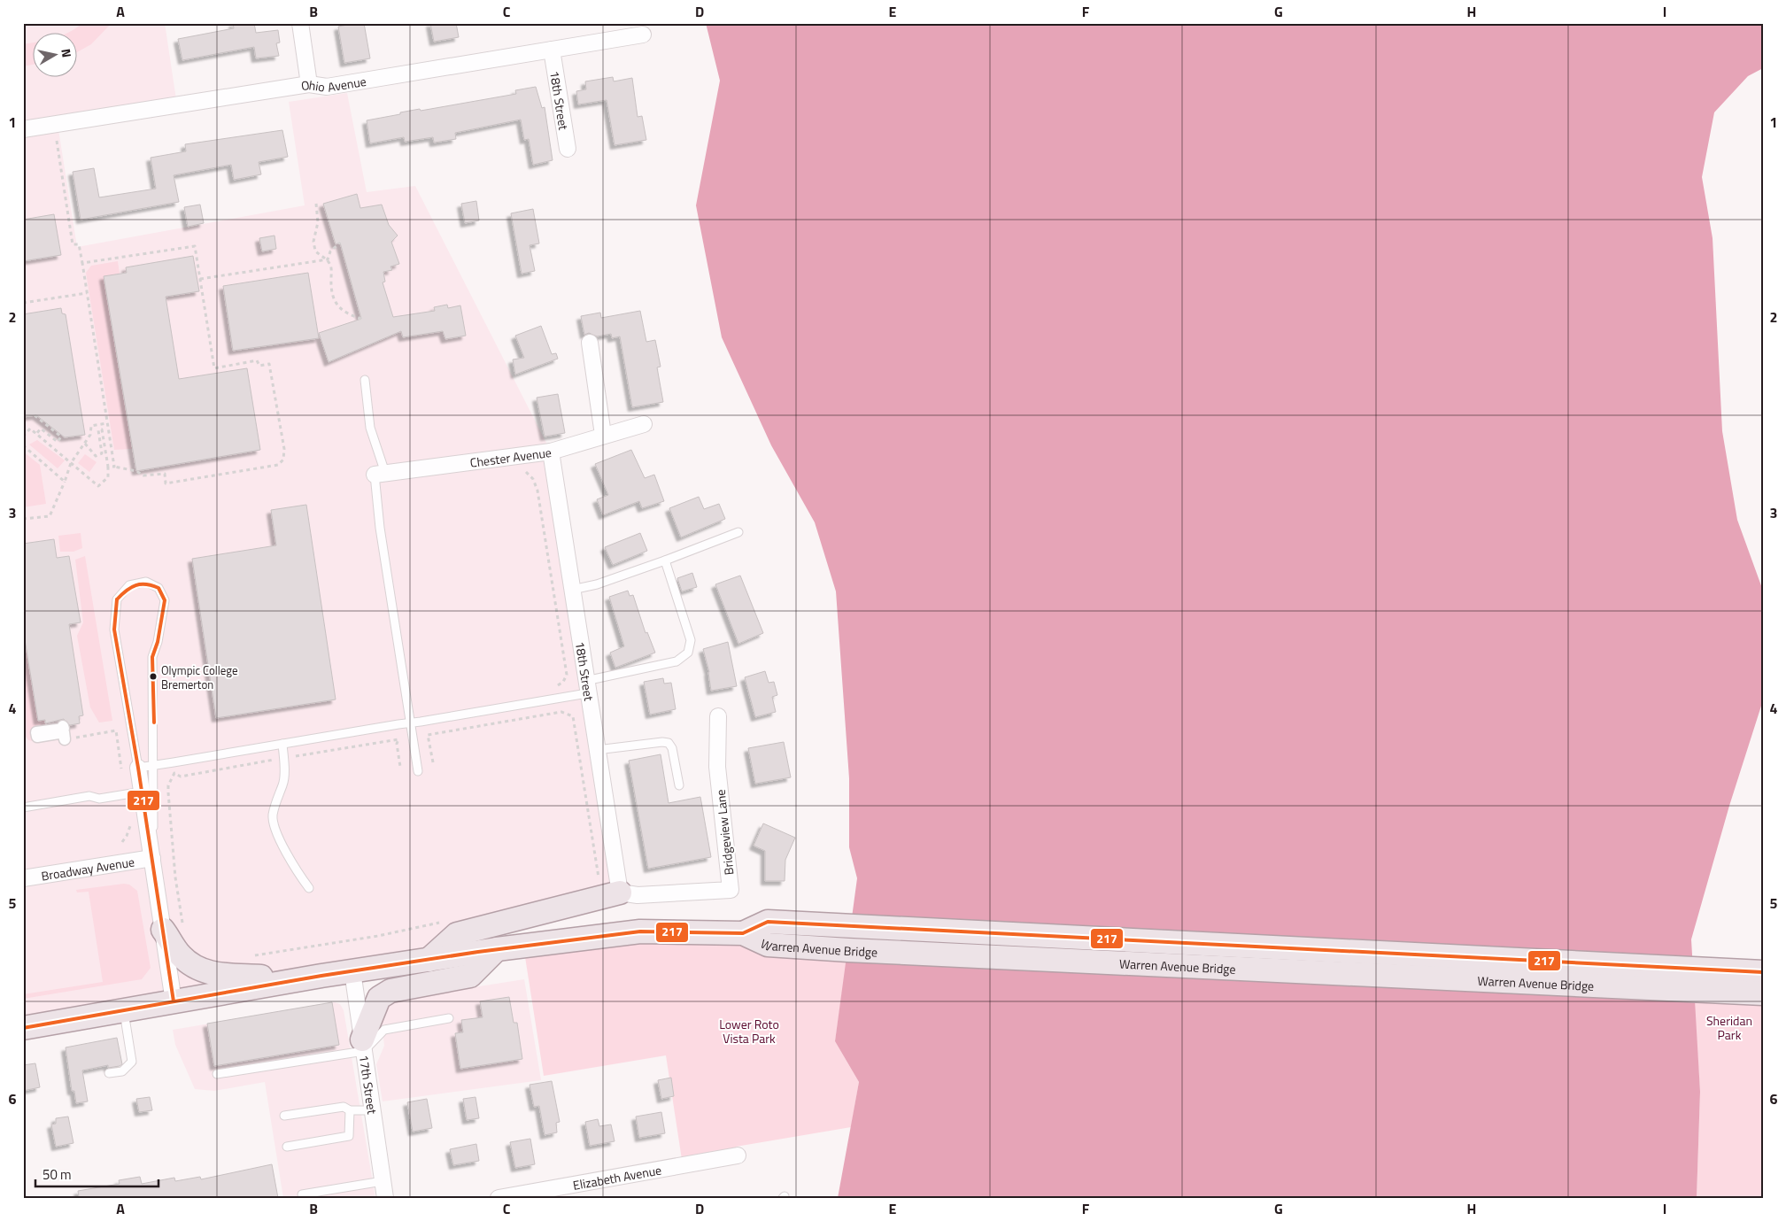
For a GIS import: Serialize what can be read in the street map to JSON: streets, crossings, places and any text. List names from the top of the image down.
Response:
{
  "streets": {
    "main road": ["Warren Avenue Bridge"],
    "street": [
      "Ohio Avenue",
      "18th Street",
      "Chester Avenue",
      "Bridgeview Lane",
      "Broadway Avenue",
      "17th Street",
      "Elizabeth Avenue"
    ]
  },
  "crossings": [
    ["Ohio Avenue", "18th Street"],
    ["18th Street", "Chester Avenue"],
    ["18th Street", "Bridgeview Lane"]
  ],
  "parks": ["Sheridan Park", "Lower Roto Vista Park"],
  "places": ["Olympic College Bremerton"],
  "lines": ["transit line 217"],
  "scale_bar": "50 m",
  "north": "right",
  "grid": {
    "columns": [
      "A",
      "B",
      "C",
      "D",
      "E",
      "F",
      "G",
      "H",
      "I"
    ],
    "rows": [
      "1",
      "2",
      "3",
      "4",
      "5",
      "6"
    ]
  }
}
